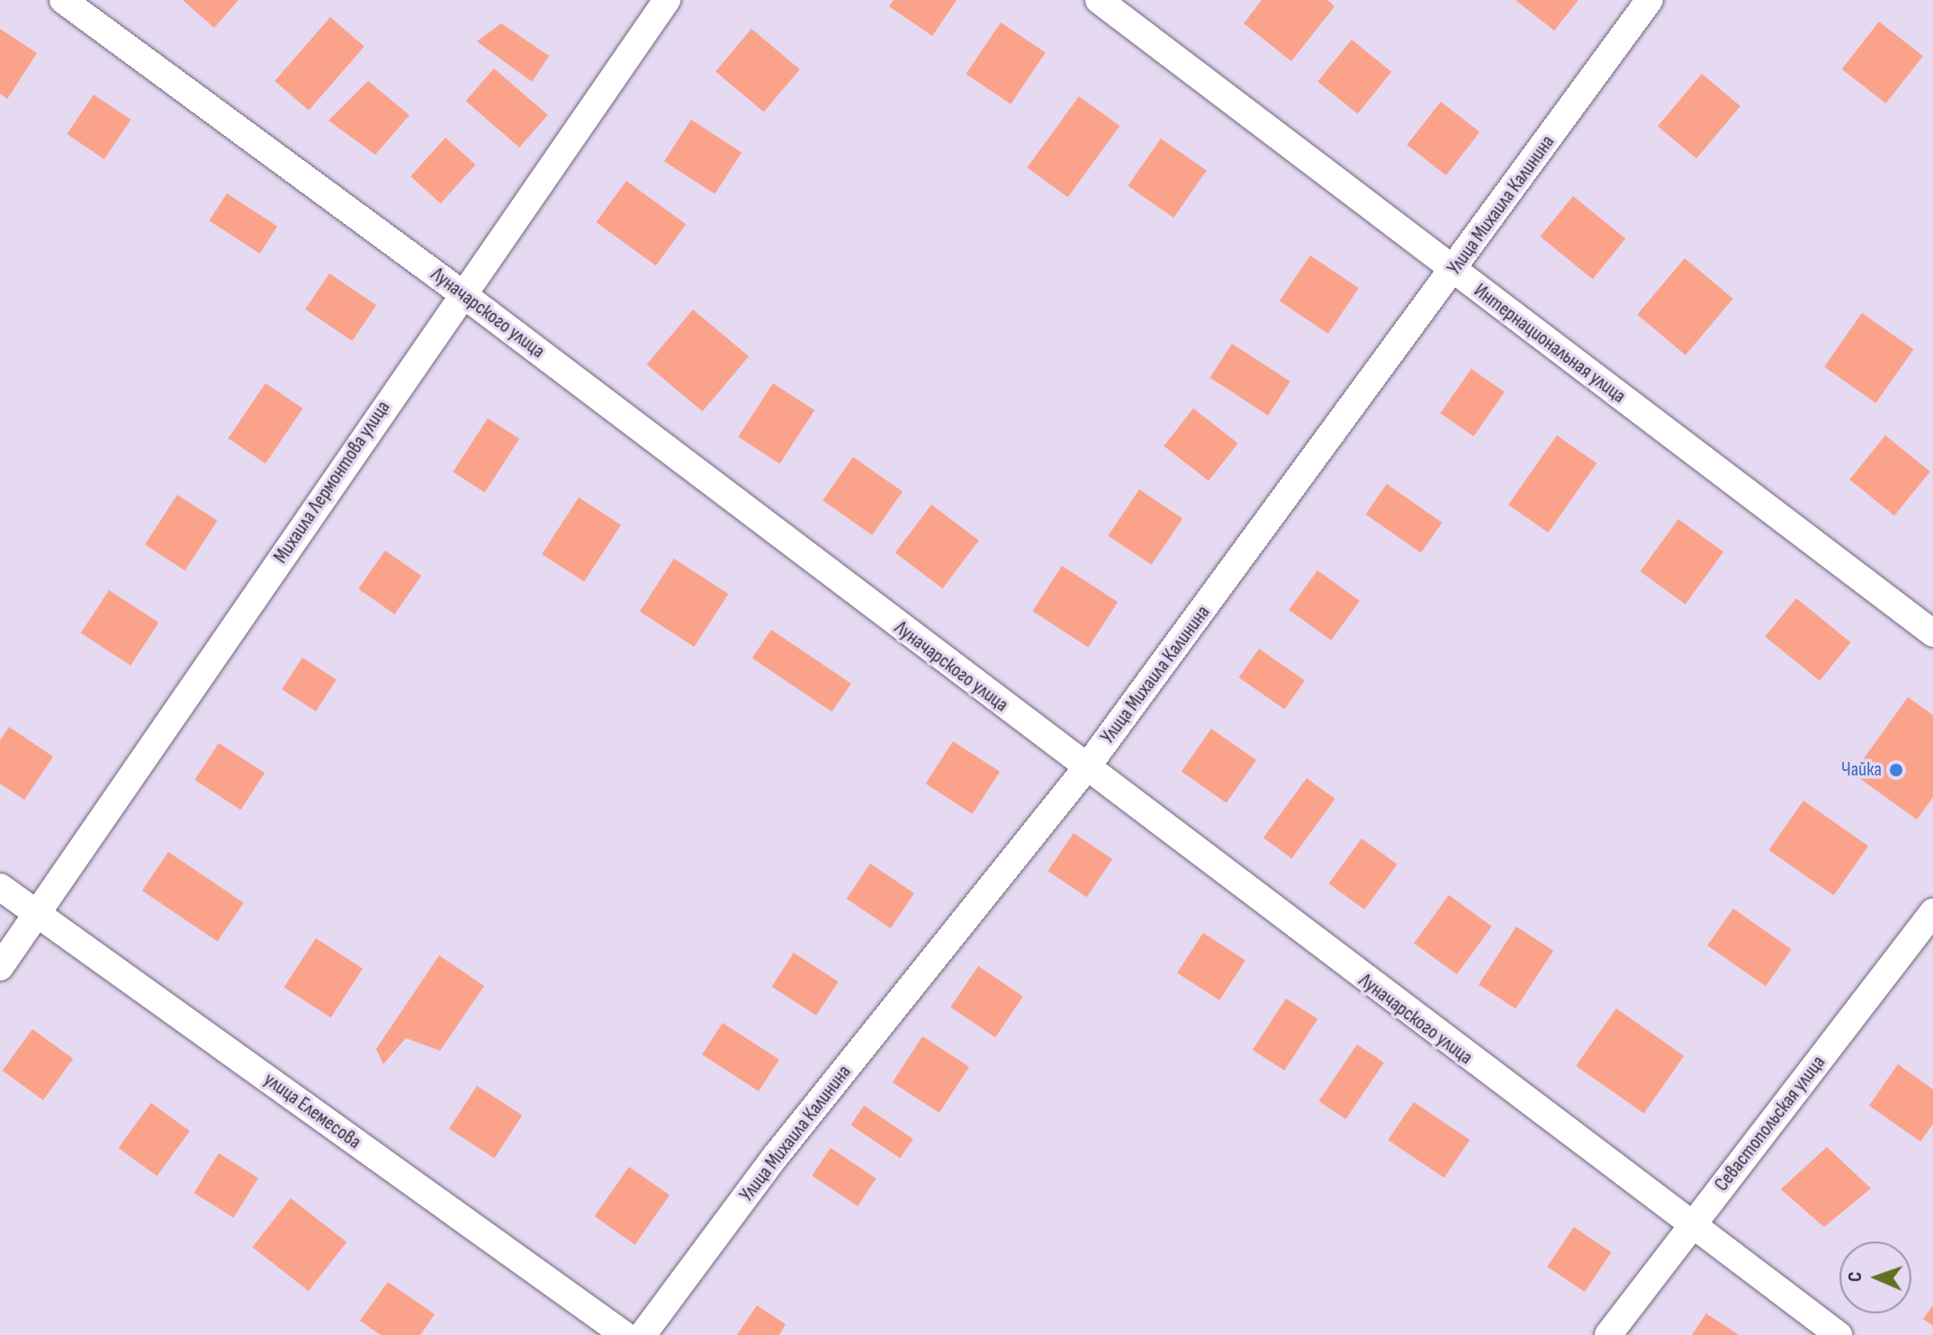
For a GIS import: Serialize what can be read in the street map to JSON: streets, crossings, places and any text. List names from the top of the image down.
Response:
{
  "streets": {
    "street": [
      "Улица Михаила Калинина",
      "Луначарского улица",
      "Интернациональная улица",
      "Михаила Лермонтова улица",
      "улица Елемесова",
      "Севастопольская улица"
    ]
  },
  "crossings": [
    ["Улица Михаила Калинина", "Луначарского улица"],
    ["Улица Михаила Калинина", "Интернациональная улица"],
    ["Луначарского улица", "Михаила Лермонтова улица"],
    ["Луначарского улица", "Севастопольская улица"],
    ["Михаила Лермонтова улица", "улица Елемесова"]
  ],
  "places": ["Чайка"],
  "north": "left"
}
